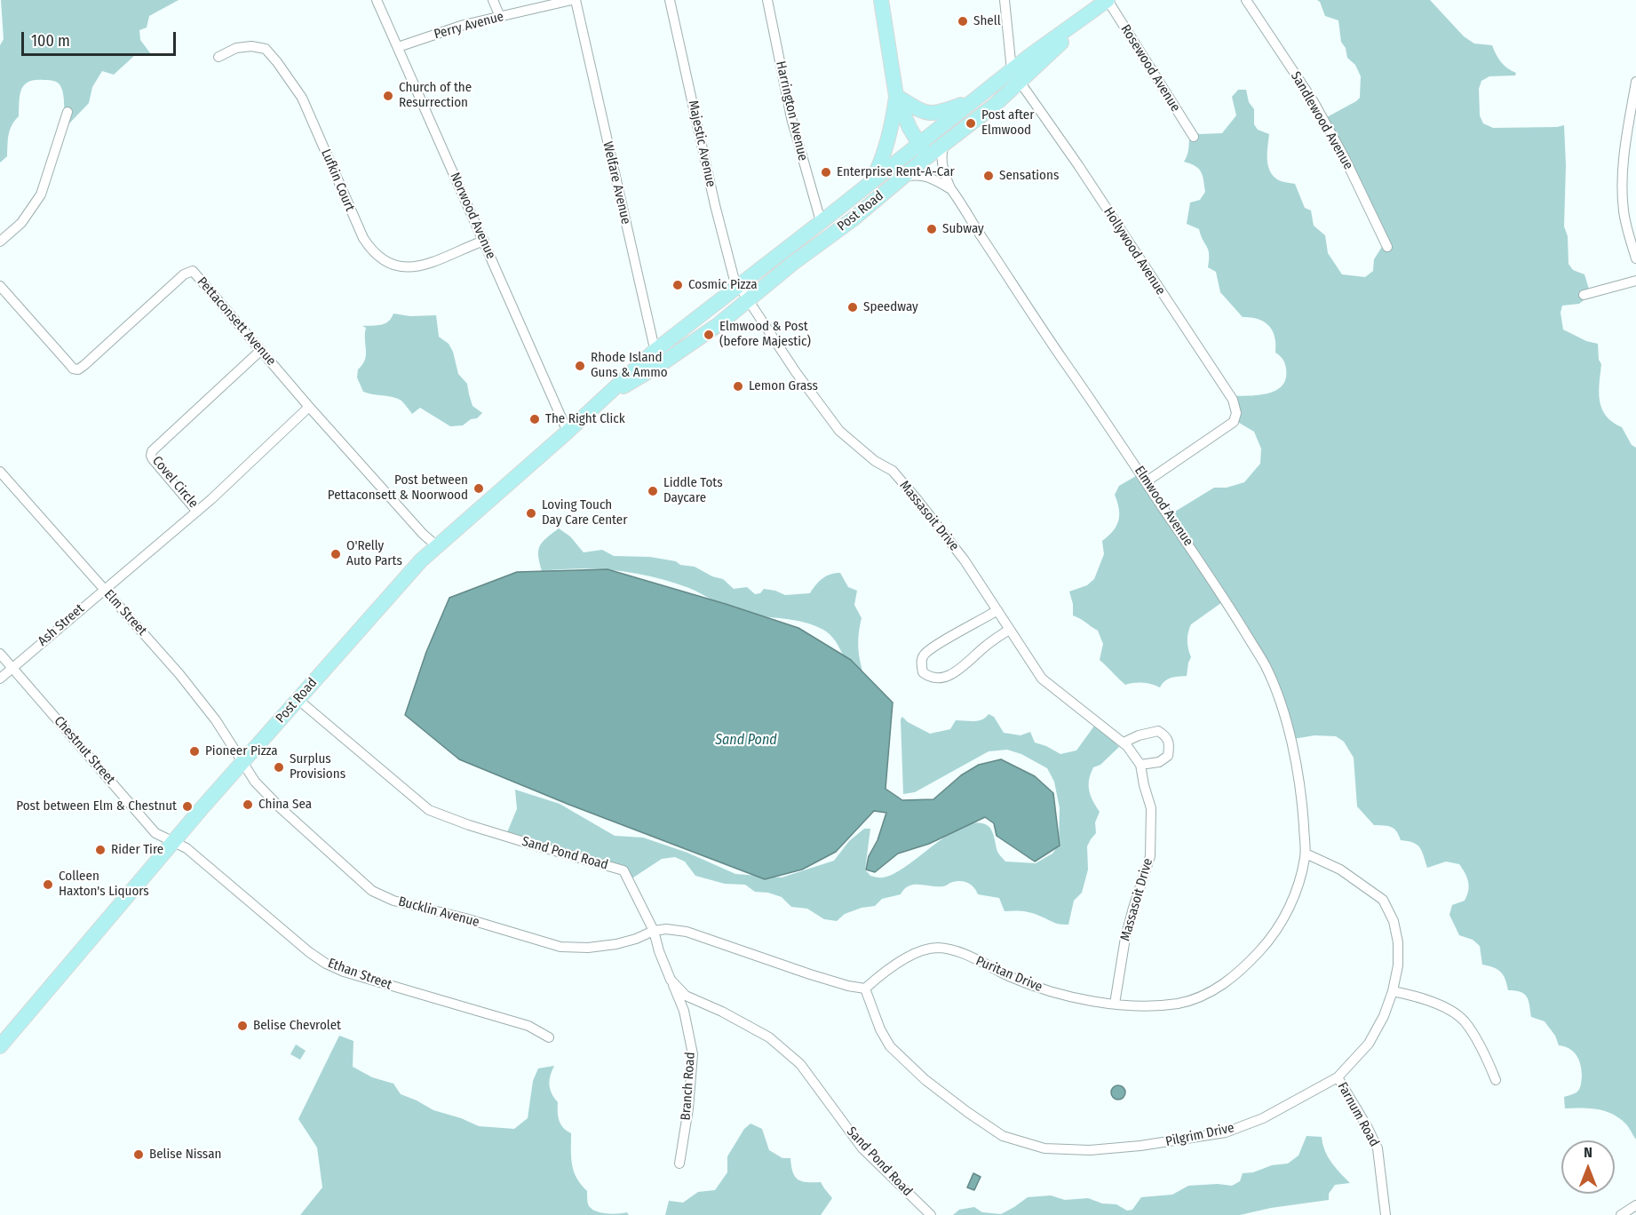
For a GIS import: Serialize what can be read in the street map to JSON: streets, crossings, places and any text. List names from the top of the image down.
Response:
{
  "streets": {
    "main road": ["Post Road"],
    "street": [
      "Perry Avenue",
      "Rosewood Avenue",
      "Harrington Avenue",
      "Sandlewood Avenue",
      "Majestic Avenue",
      "Lufkin Court",
      "Welfare Avenue",
      "Norwood Avenue",
      "Hollywood Avenue",
      "Pettaconsett Avenue",
      "Covel Circle",
      "Elmwood Avenue",
      "Massasoit Drive",
      "Elm Street",
      "Ash Street",
      "Chestnut Street",
      "Sand Pond Road",
      "Bucklin Avenue",
      "Ethan Street",
      "Puritan Drive",
      "Branch Road",
      "Farnum Road",
      "Pilgrim Drive"
    ]
  },
  "crossings": [
    ["Perry Avenue", "Welfare Avenue"],
    ["Perry Avenue", "Norwood Avenue"],
    ["Rosewood Avenue", "Post Road"],
    ["Harrington Avenue", "Post Road"],
    ["Majestic Avenue", "Post Road"],
    ["Majestic Avenue", "Massasoit Drive"],
    ["Lufkin Court", "Norwood Avenue"],
    ["Welfare Avenue", "Post Road"],
    ["Post Road", "Norwood Avenue"],
    ["Post Road", "Hollywood Avenue"],
    ["Post Road", "Pettaconsett Avenue"],
    ["Post Road", "Elmwood Avenue"],
    ["Post Road", "Massasoit Drive"],
    ["Post Road", "Elm Street"],
    ["Post Road", "Chestnut Street"],
    ["Post Road", "Sand Pond Road"],
    ["Post Road", "Bucklin Avenue"],
    ["Post Road", "Ethan Street"],
    ["Hollywood Avenue", "Elmwood Avenue"],
    ["Pettaconsett Avenue", "Covel Circle"],
    ["Covel Circle", "Ash Street"],
    ["Elmwood Avenue", "Puritan Drive"],
    ["Elmwood Avenue", "Pilgrim Drive"],
    ["Massasoit Drive", "Puritan Drive"],
    ["Elm Street", "Ash Street"],
    ["Elm Street", "Bucklin Avenue"],
    ["Ash Street", "Chestnut Street"],
    ["Chestnut Street", "Ethan Street"],
    ["Sand Pond Road", "Bucklin Avenue"],
    ["Sand Pond Road", "Branch Road"],
    ["Puritan Drive", "Pilgrim Drive"],
    ["Farnum Road", "Pilgrim Drive"]
  ],
  "water": ["Sand Pond"],
  "places": [
    "Shell",
    "Church of the Resurrection",
    "Post after Elmwood",
    "Enterprise Rent-A-Car",
    "Sensations",
    "Subway",
    "Cosmic Pizza",
    "Speedway",
    "Elmwood & Post (before Majestic)",
    "Rhode Island Guns & Ammo",
    "Lemon Grass",
    "The Right Click",
    "Post between Pettaconsett & Noorwood",
    "Liddle Tots Daycare",
    "Loving Touch Day Care Center",
    "O'Relly Auto Parts",
    "Pioneer Pizza",
    "Surplus Provisions",
    "China Sea",
    "Post between Elm & Chestnut",
    "Rider Tire",
    "Colleen Haxton's Liquors",
    "Belise Chevrolet",
    "Belise Nissan"
  ],
  "scale_bar": "100 m",
  "north": "top"
}
